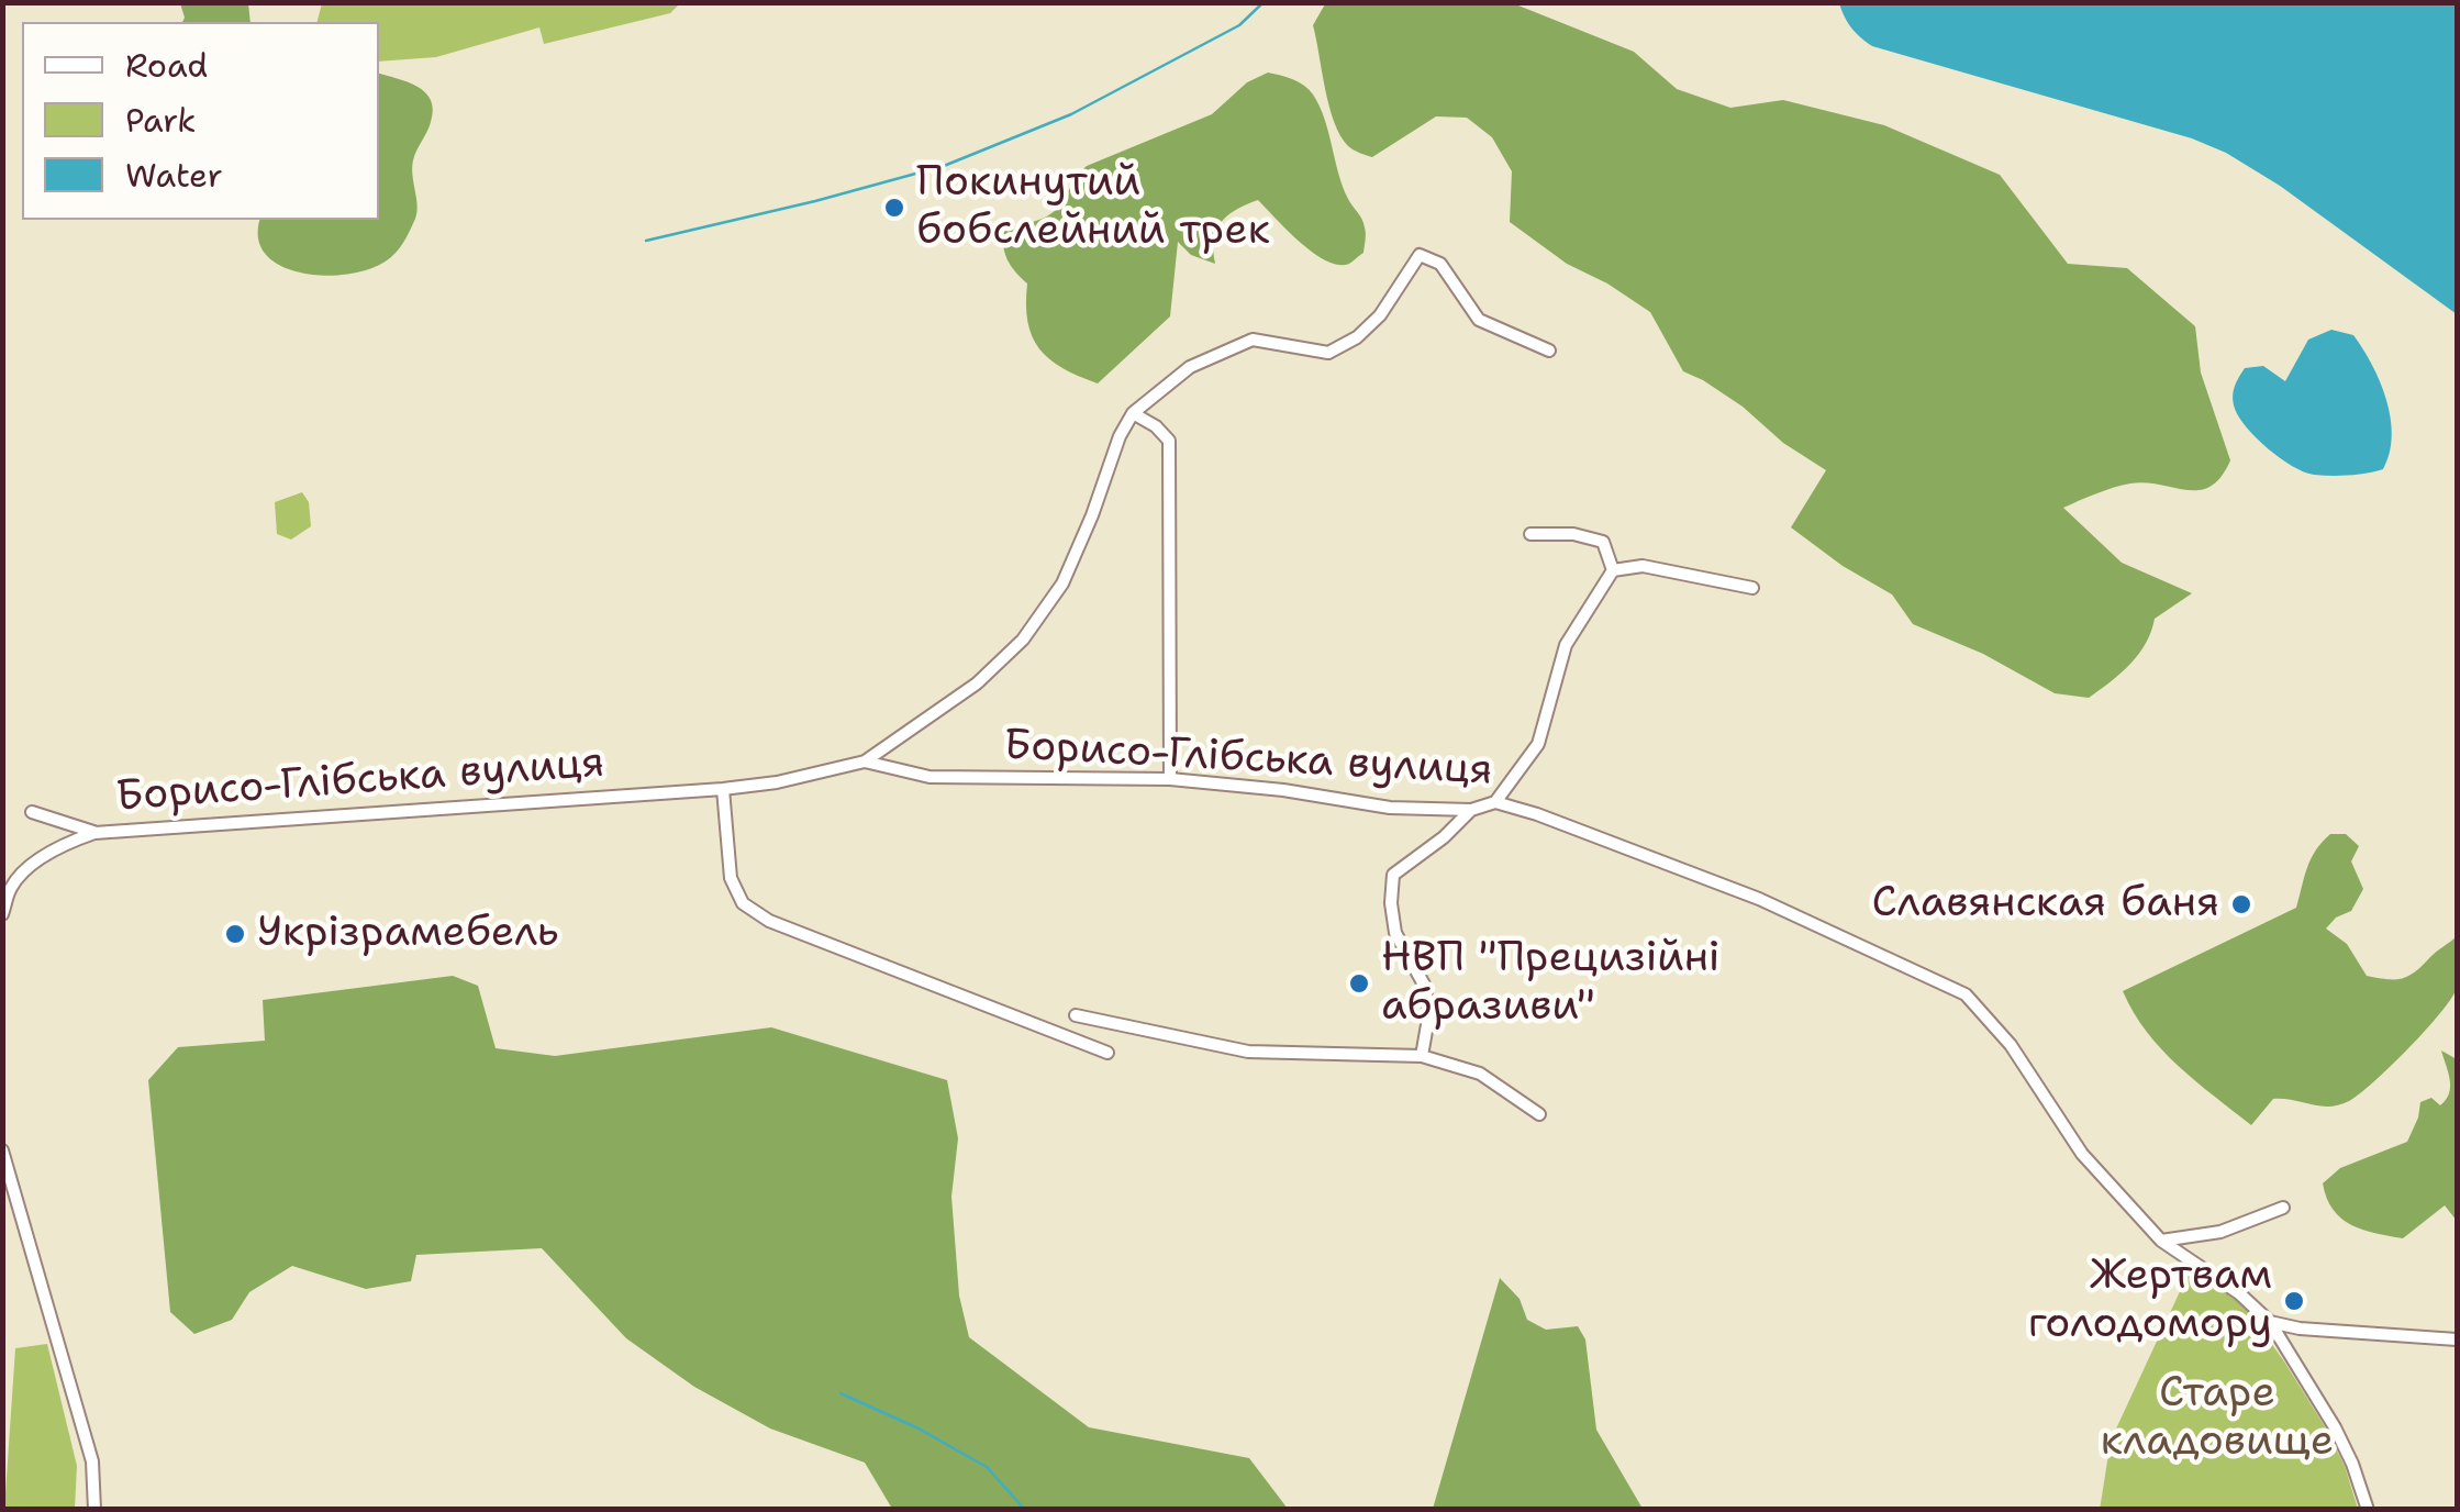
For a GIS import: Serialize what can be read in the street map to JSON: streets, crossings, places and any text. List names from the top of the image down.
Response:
{
  "streets": {
    "street": ["Борисо-Глібська вулиця"]
  },
  "parks": ["Старе кладовище"],
  "places": [
    "Покинутий бобслейний трек",
    "Славянская баня",
    "Укрізрамебель",
    "НВП \"Прецизійні абразиви\"",
    "Жертвам голодомору"
  ],
  "legend": ["Road", "Park", "Water"]
}
